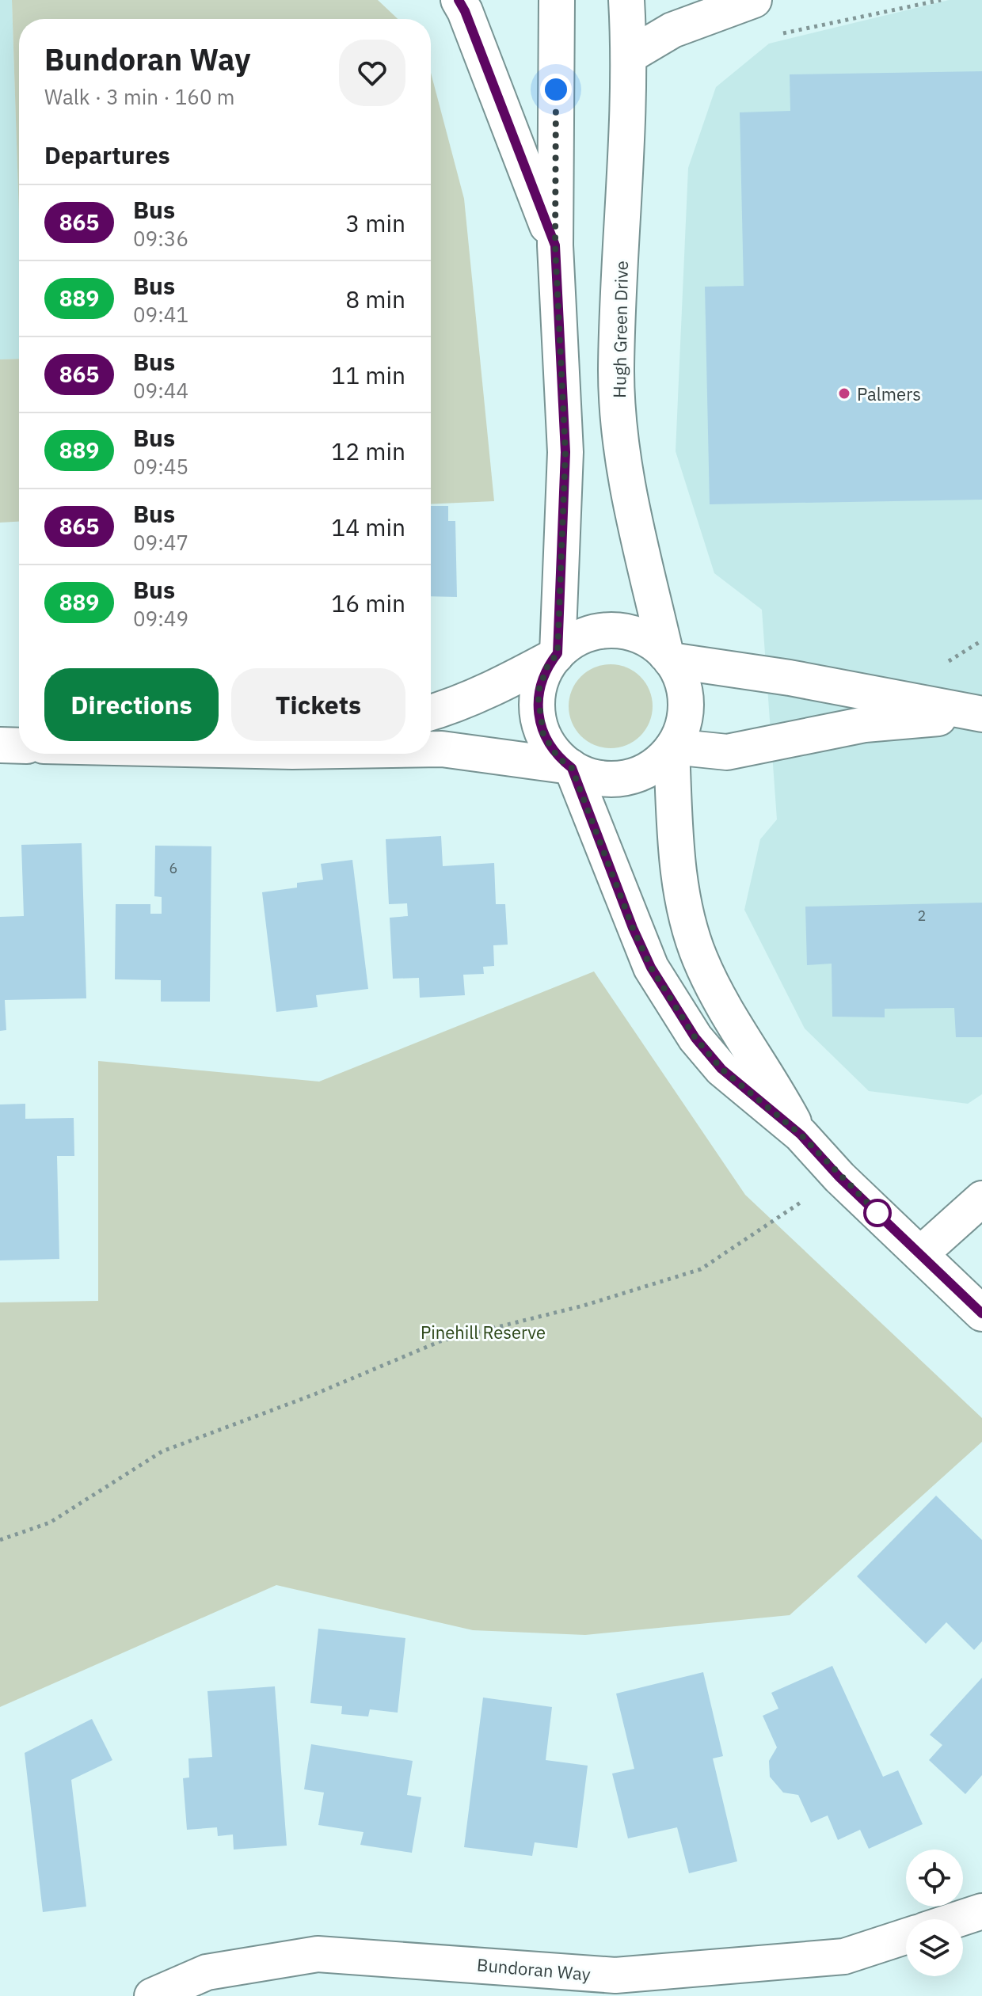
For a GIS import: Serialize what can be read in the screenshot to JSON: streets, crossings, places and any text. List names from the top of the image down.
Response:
{
  "streets": {
    "main road": ["Hugh Green Drive", "Bundoran Way"]
  },
  "parks": ["Pinehill Reserve"],
  "places": ["Palmers"],
  "lines": ["bus line 865"],
  "house_numbers": ["6", "2"],
  "page": {
    "heading": [
      ["Bundoran Way", "Walk · 3 min · 160 m"],
      "Departures"
    ],
    "list": [
      {
        "mark": "865",
        "name": "Bus",
        "note": "09:36",
        "value": "3 min"
      },
      {
        "mark": "889",
        "name": "Bus",
        "note": "09:41",
        "value": "8 min"
      },
      {
        "mark": "865",
        "name": "Bus",
        "note": "09:44",
        "value": "11 min"
      },
      {
        "mark": "889",
        "name": "Bus",
        "note": "09:45",
        "value": "12 min"
      },
      {
        "mark": "865",
        "name": "Bus",
        "note": "09:47",
        "value": "14 min"
      },
      {
        "mark": "889",
        "name": "Bus",
        "note": "09:49",
        "value": "16 min"
      }
    ],
    "buttons": ["Directions", "Tickets"]
  }
}
